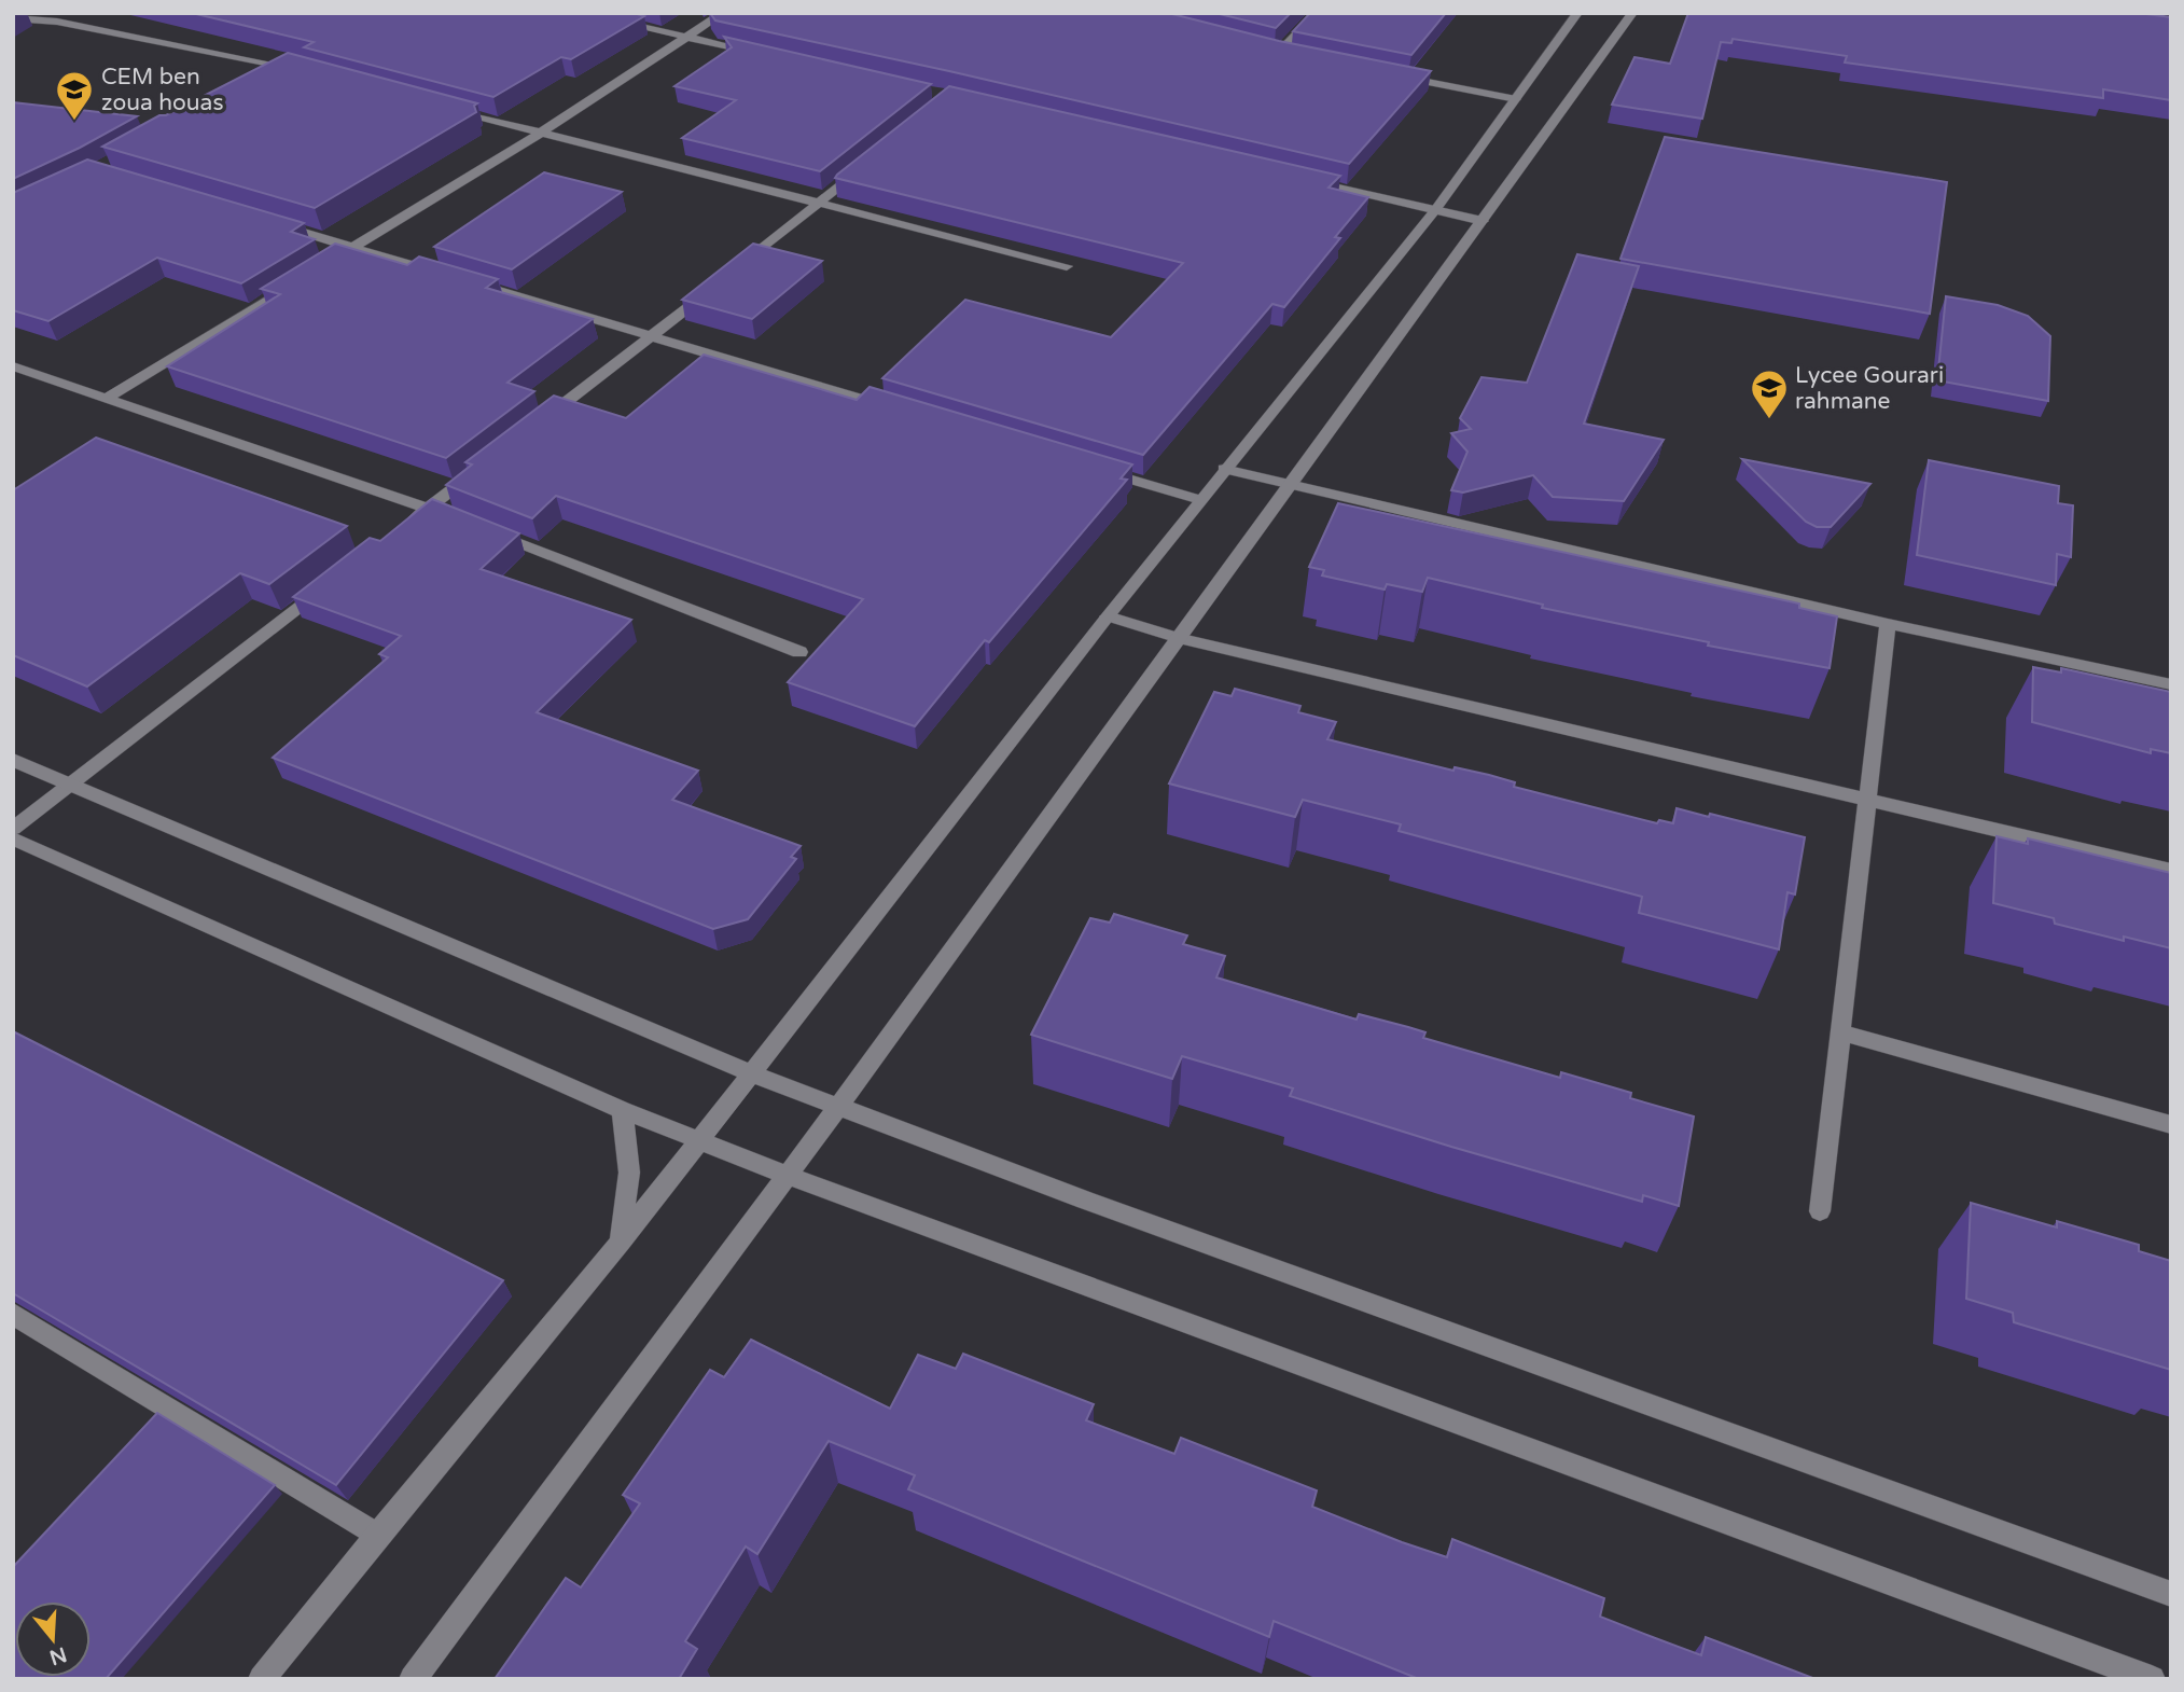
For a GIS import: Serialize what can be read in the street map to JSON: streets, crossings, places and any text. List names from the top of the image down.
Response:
{
  "places": {
    "school or university": ["CEM ben zoua houas", "Lycee Gourari rahmane"]
  },
  "north": "bottom"
}
